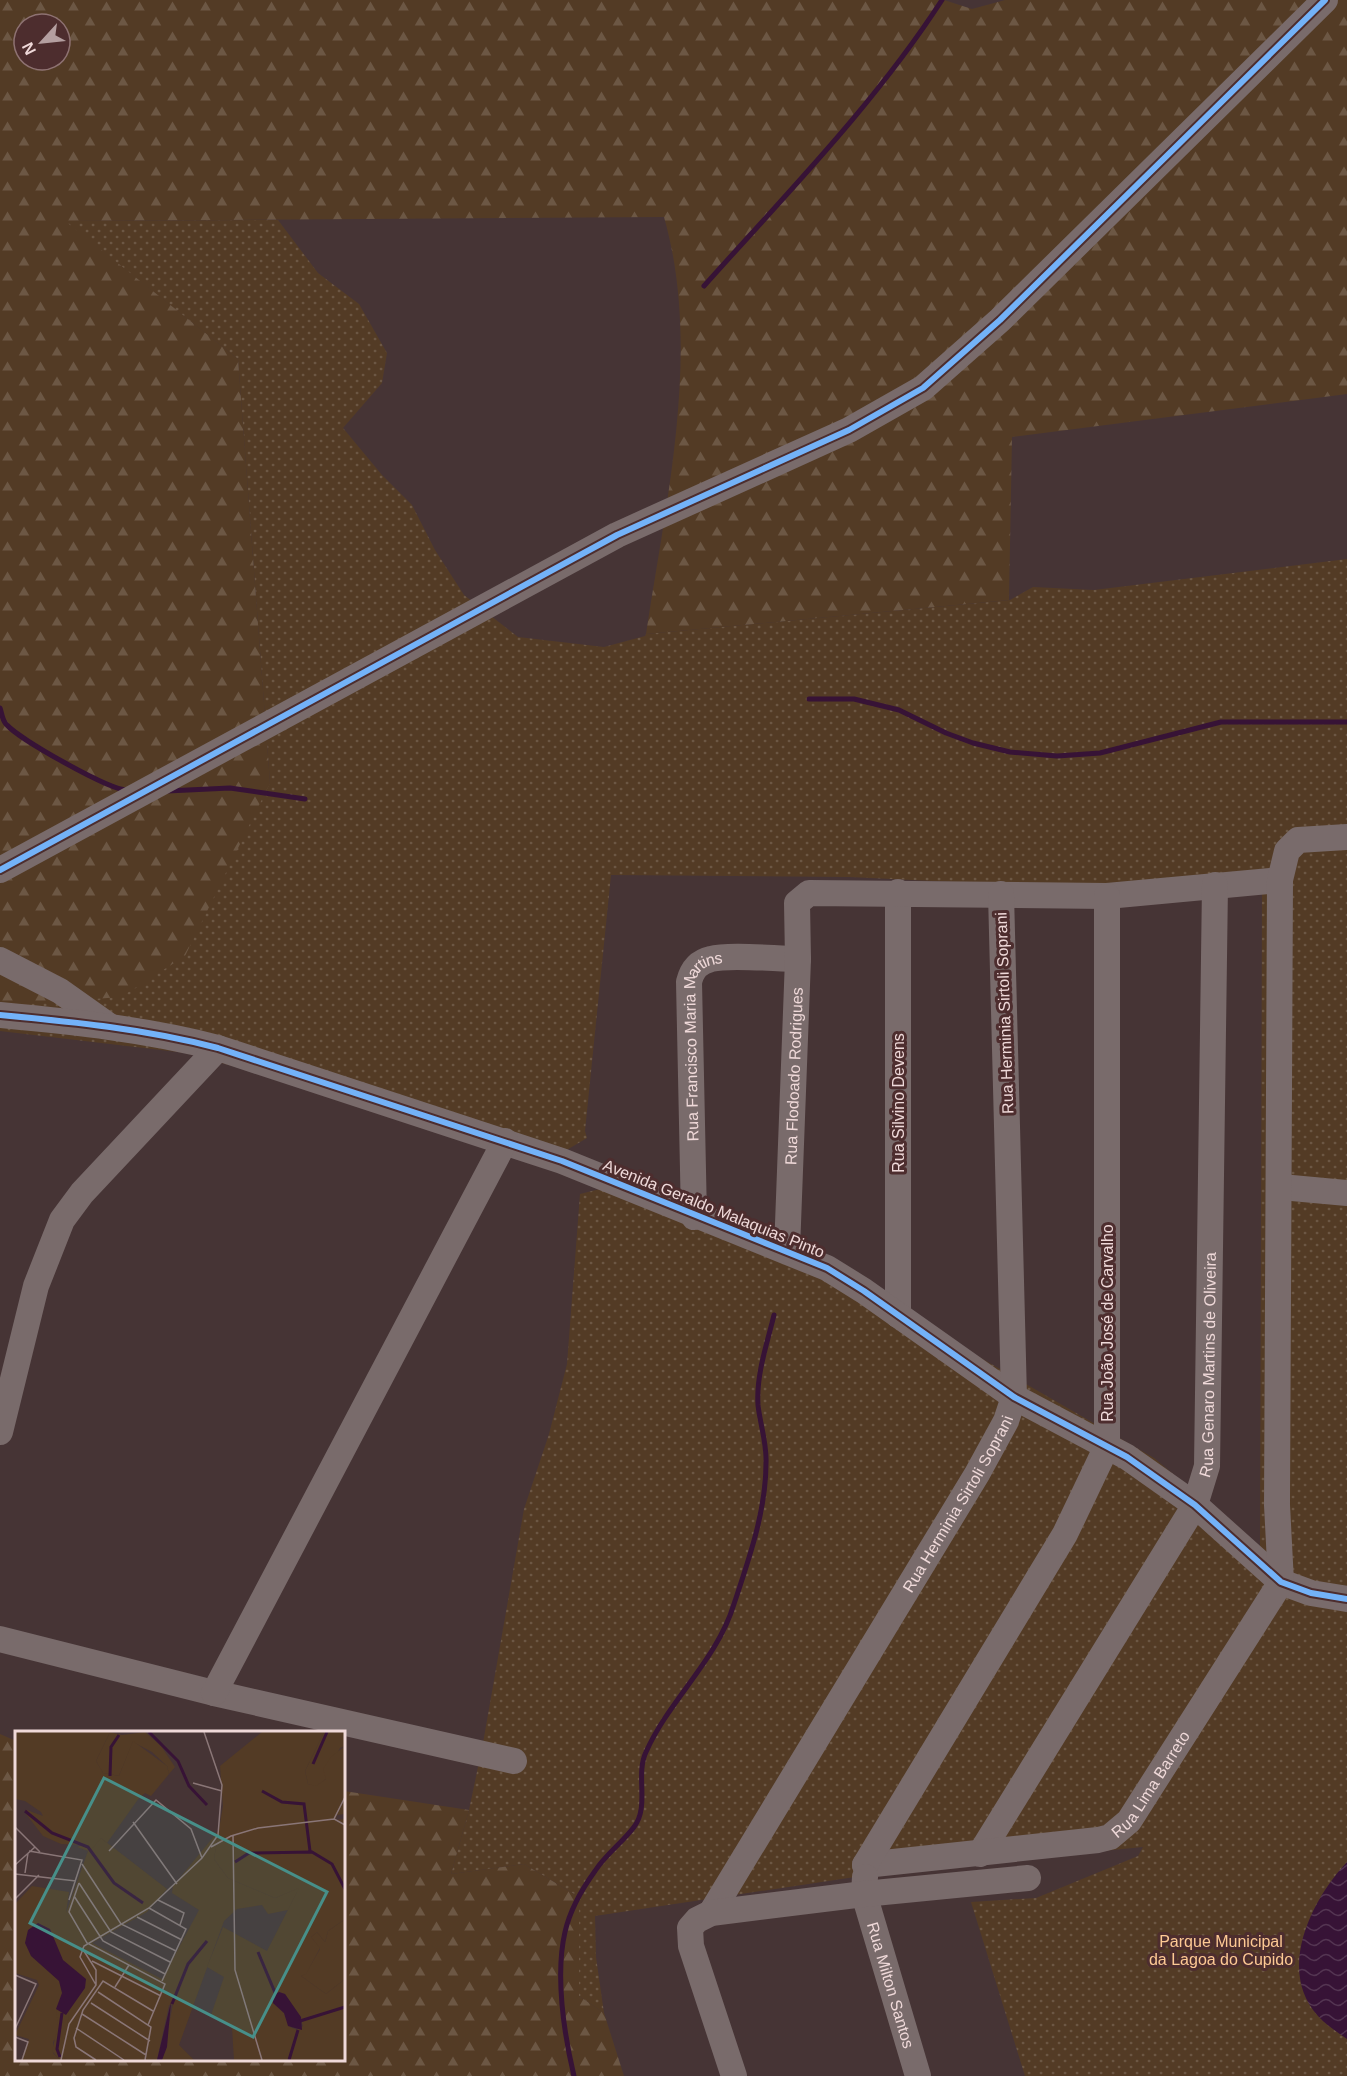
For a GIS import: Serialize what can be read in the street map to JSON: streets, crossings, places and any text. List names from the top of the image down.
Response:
{
  "streets": {
    "street": [
      "Rua Herminia Sirtoli Soprani",
      "Rua Francisco Maria Martins",
      "Rua Flodoado Rodrigues",
      "Rua Silvino Devens",
      "Avenida Geraldo Malaquias Pinto",
      "Rua João José de Carvalho",
      "Rua Genaro Martins de Oliveira",
      "Rua Lima Barreto",
      "Rua Milton Santos"
    ]
  },
  "crossings": [
    ["Rua Herminia Sirtoli Soprani", "Avenida Geraldo Malaquias Pinto"],
    ["Rua Francisco Maria Martins", "Rua Flodoado Rodrigues"],
    ["Rua Francisco Maria Martins", "Avenida Geraldo Malaquias Pinto"],
    ["Rua Flodoado Rodrigues", "Rua Silvino Devens"],
    ["Rua Flodoado Rodrigues", "Avenida Geraldo Malaquias Pinto"],
    ["Rua Silvino Devens", "Avenida Geraldo Malaquias Pinto"],
    ["Avenida Geraldo Malaquias Pinto", "Rua João José de Carvalho"],
    ["Avenida Geraldo Malaquias Pinto", "Rua Genaro Martins de Oliveira"],
    ["Avenida Geraldo Malaquias Pinto", "Rua Lima Barreto"],
    ["Rua João José de Carvalho", "Rua Lima Barreto"],
    ["Rua João José de Carvalho", "Rua Milton Santos"],
    ["Rua Genaro Martins de Oliveira", "Rua Lima Barreto"],
    ["Rua Lima Barreto", "Rua Milton Santos"]
  ],
  "parks": ["Parque Municipal da Lagoa do Cupido"],
  "north": "bottom left"
}
